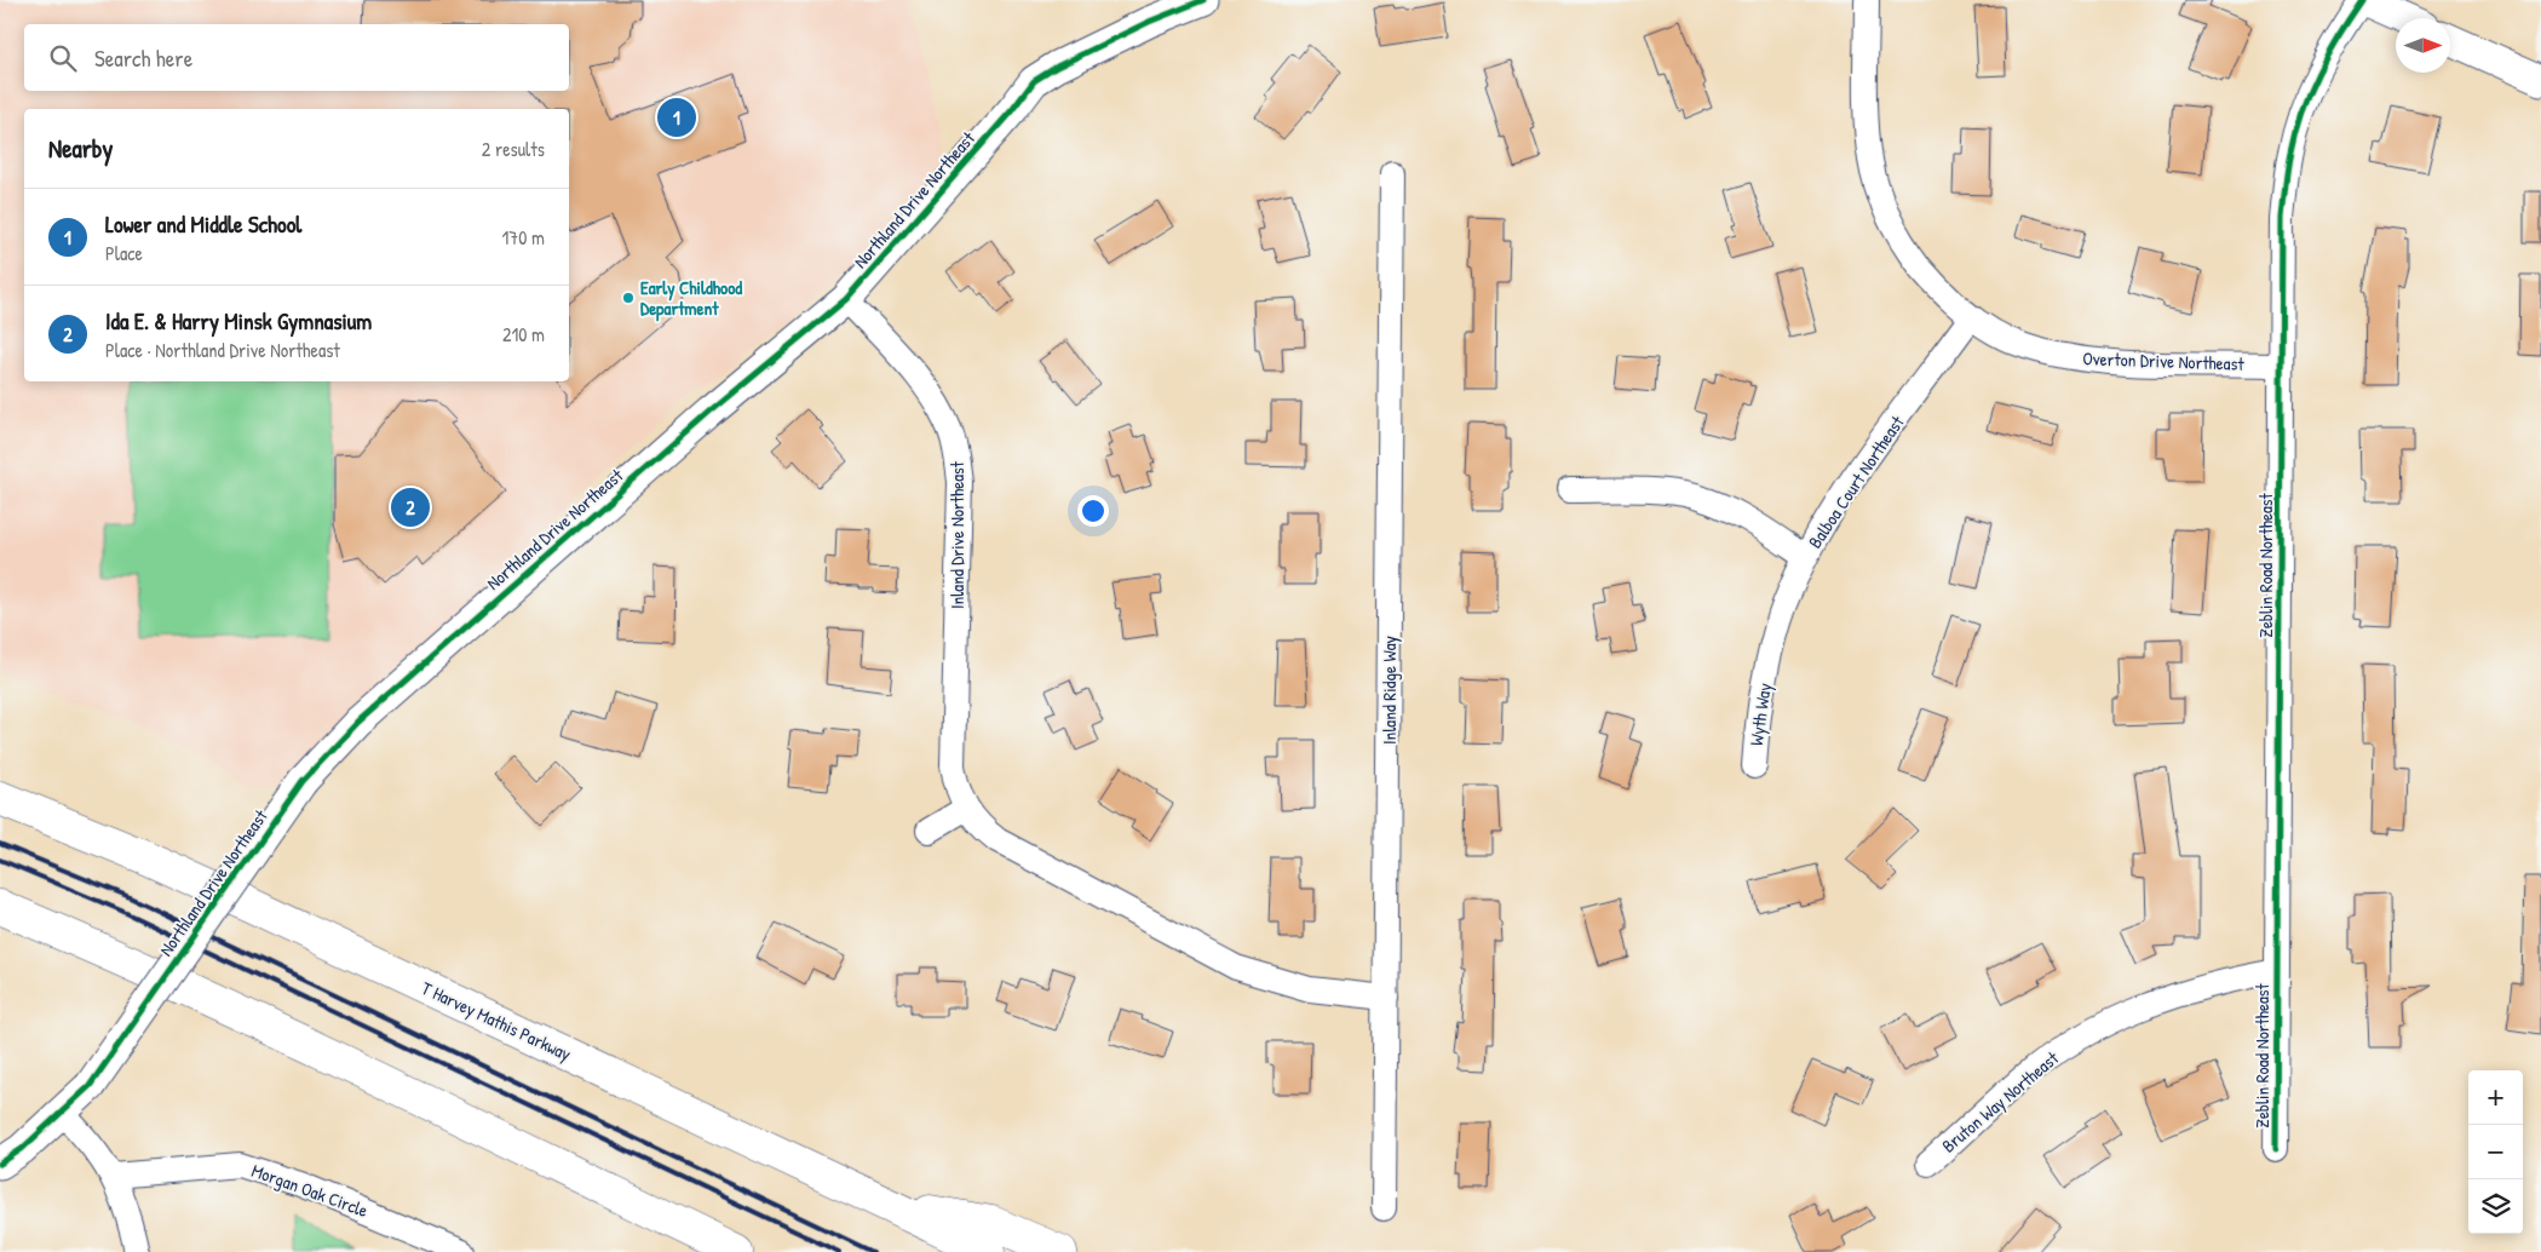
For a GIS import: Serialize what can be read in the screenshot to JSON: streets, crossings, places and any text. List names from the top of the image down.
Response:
{
  "streets": {
    "highway": ["T Harvey Mathis Parkway"],
    "street": [
      "Northland Drive Northeast",
      "Overton Drive Northeast",
      "Balboa Court Northeast",
      "Inland Drive Northeast",
      "Zeblin Road Northeast",
      "Inland Ridge Way",
      "Wyth Way",
      "Bruton Way Northeast",
      "Morgan Oak Circle"
    ]
  },
  "crossings": [
    ["Northland Drive Northeast", "Inland Drive Northeast"],
    ["Overton Drive Northeast", "Balboa Court Northeast"],
    ["Overton Drive Northeast", "Zeblin Road Northeast"],
    ["Balboa Court Northeast", "Wyth Way"],
    ["Inland Drive Northeast", "Inland Ridge Way"],
    ["Zeblin Road Northeast", "Bruton Way Northeast"]
  ],
  "places": ["Early Childhood Department"],
  "north": "right",
  "page": {
    "search": "Search here",
    "pins": ["1", "2"],
    "heading": ["Nearby", "2 results"],
    "list": [
      {
        "mark": "1",
        "name": "Lower and Middle School",
        "note": "Place",
        "value": "170 m"
      },
      {
        "mark": "2",
        "name": "Ida E. & Harry Minsk Gymnasium",
        "note": "Place · Northland Drive Northeast",
        "value": "210 m"
      }
    ],
    "map_buttons": ["+", "−"]
  }
}
